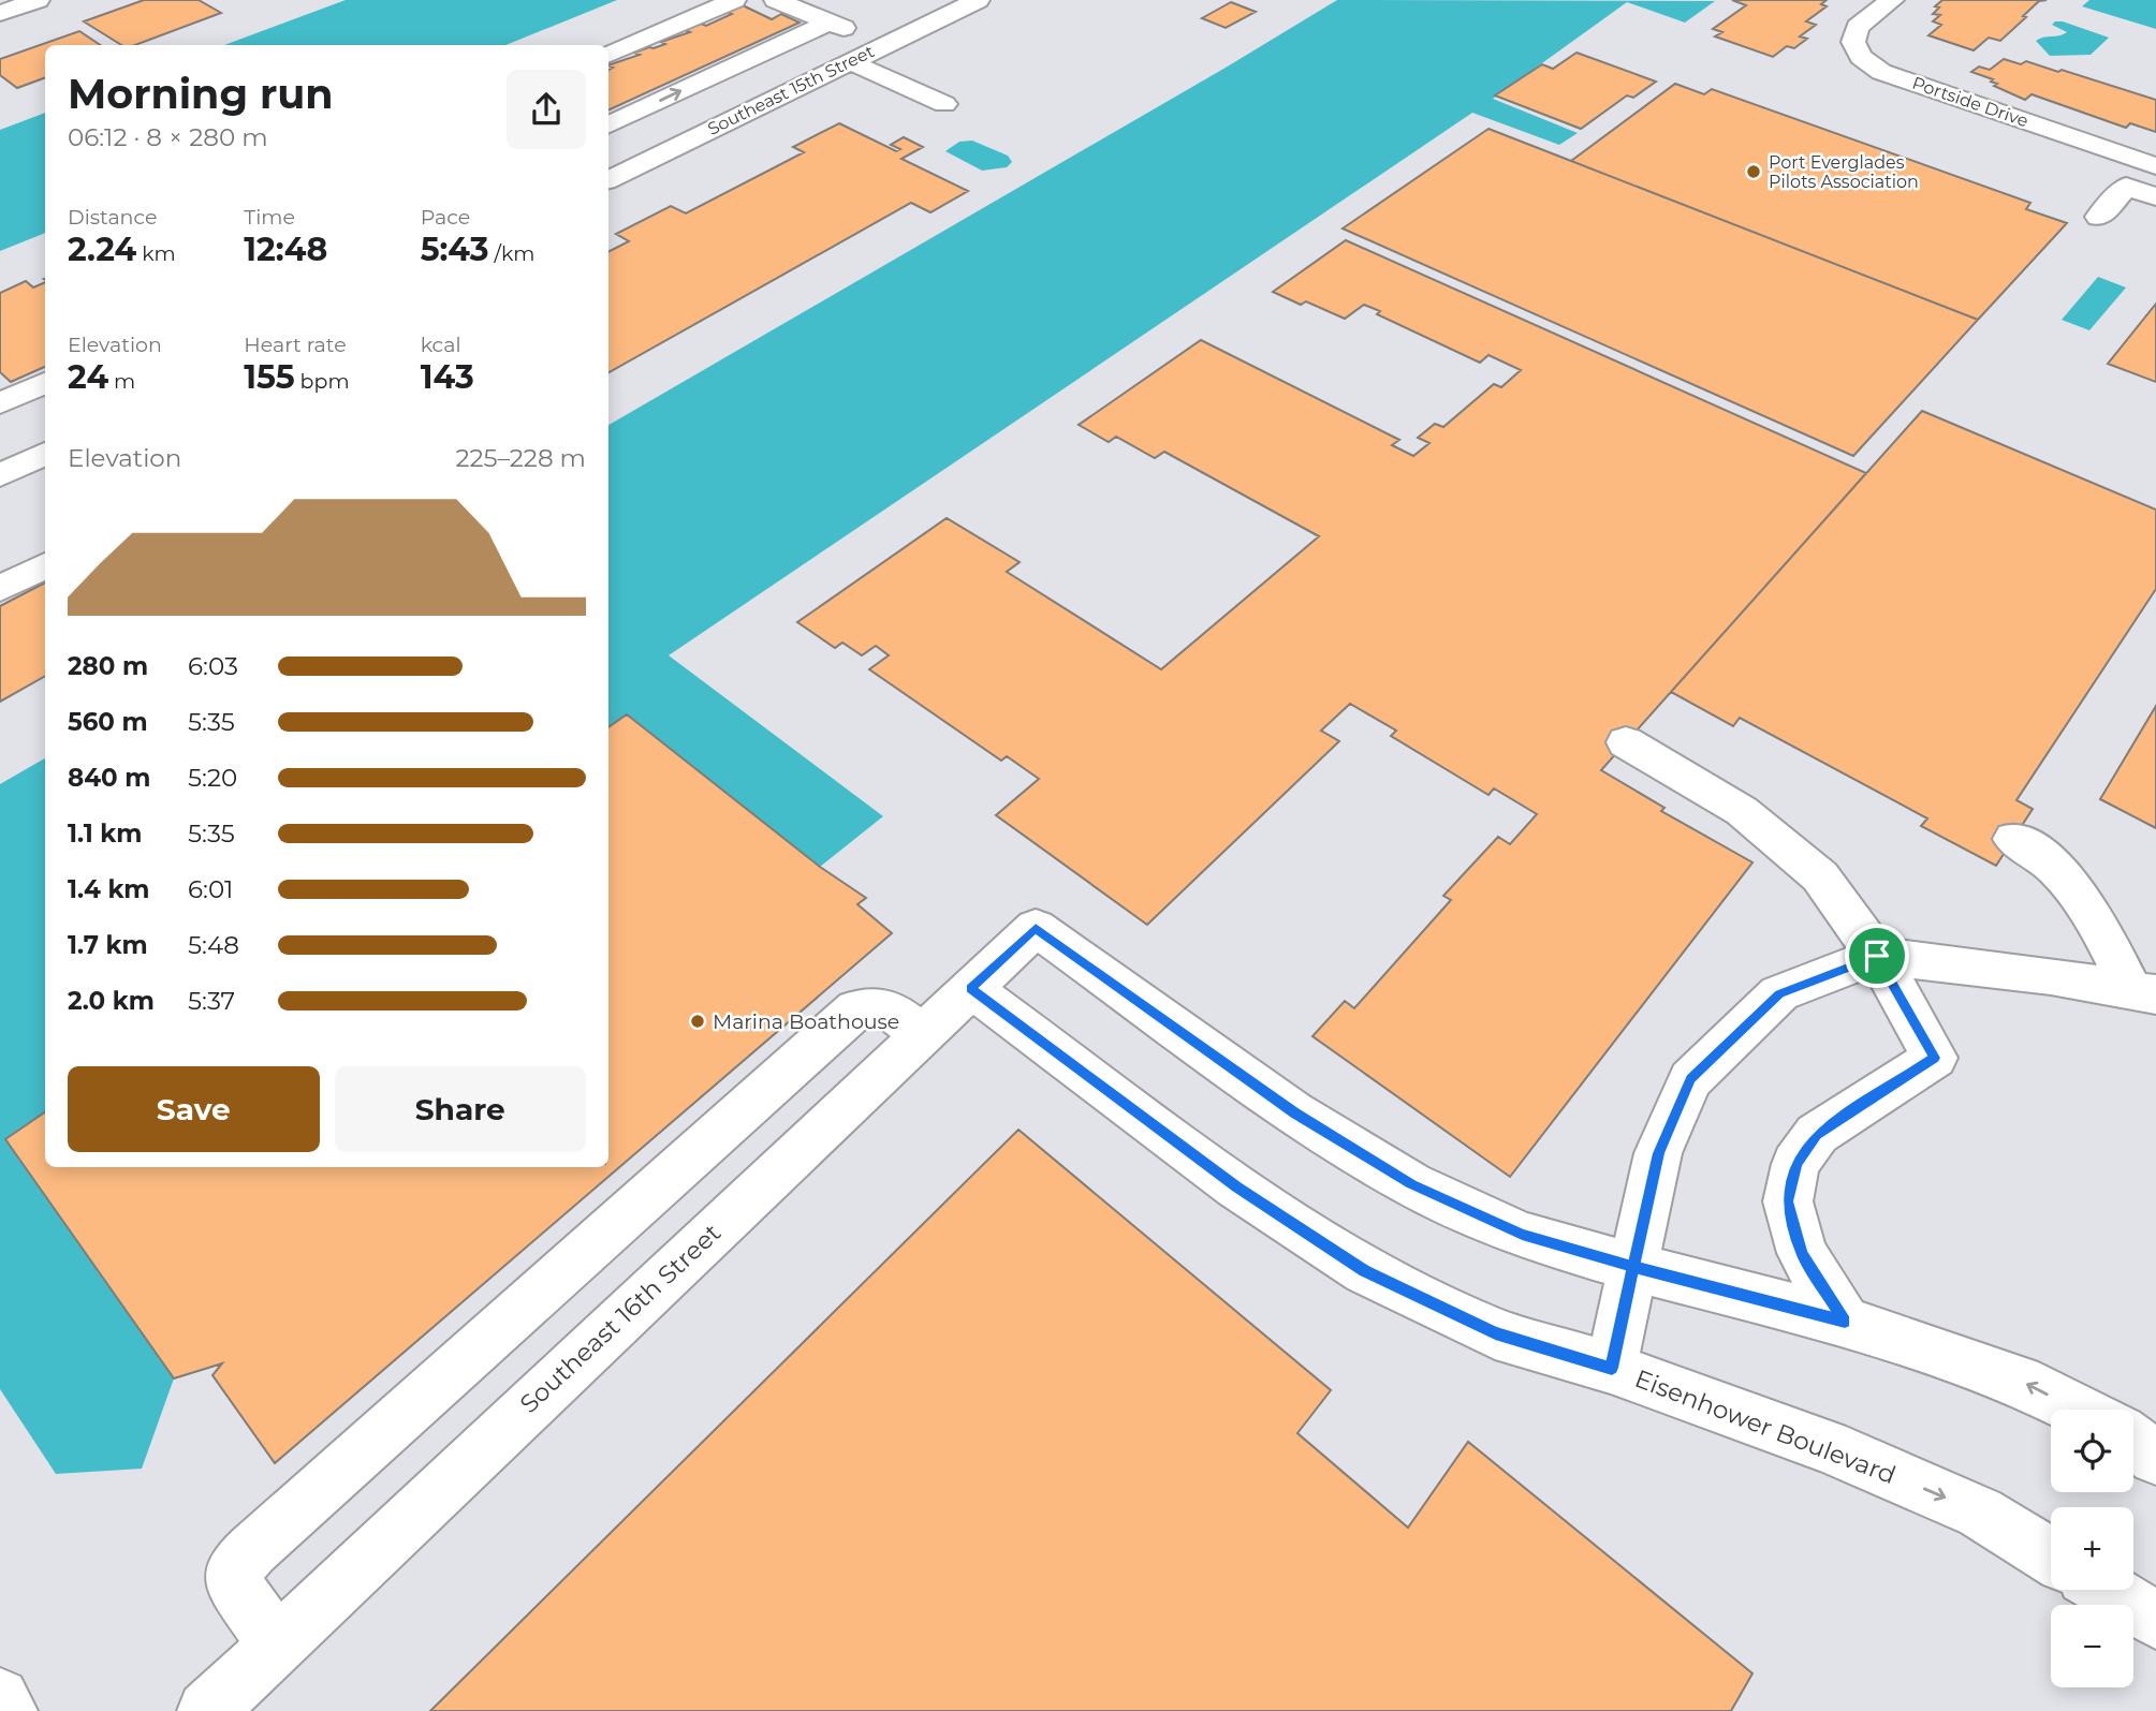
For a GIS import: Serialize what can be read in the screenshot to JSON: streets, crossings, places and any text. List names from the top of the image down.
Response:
{
  "streets": {
    "street": [
      "Southeast 15th Street",
      "Portside Drive",
      "Southeast 16th Street",
      "Eisenhower Boulevard"
    ]
  },
  "crossings": [
    ["Southeast 16th Street", "Eisenhower Boulevard"]
  ],
  "places": ["Port Everglades Pilots Association", "Marina Boathouse"],
  "page": {
    "heading": ["Morning run", "06:12 · 8 × 280 m"],
    "stats": [
      ["Distance", "2.24 km"],
      ["Time", "12:48"],
      ["Pace", "5:43 /km"],
      ["Elevation", "24 m"],
      ["Heart rate", "155 bpm"],
      ["kcal", "143"]
    ],
    "chart": ["Elevation", "225–228 m"],
    "list": [
      {
        "name": "280 m",
        "note": "6:03"
      },
      {
        "name": "560 m",
        "note": "5:35"
      },
      {
        "name": "840 m",
        "note": "5:20"
      },
      {
        "name": "1.1 km",
        "note": "5:35"
      },
      {
        "name": "1.4 km",
        "note": "6:01"
      },
      {
        "name": "1.7 km",
        "note": "5:48"
      },
      {
        "name": "2.0 km",
        "note": "5:37"
      }
    ],
    "buttons": ["Save", "Share"],
    "map_buttons": ["+", "−"]
  }
}
